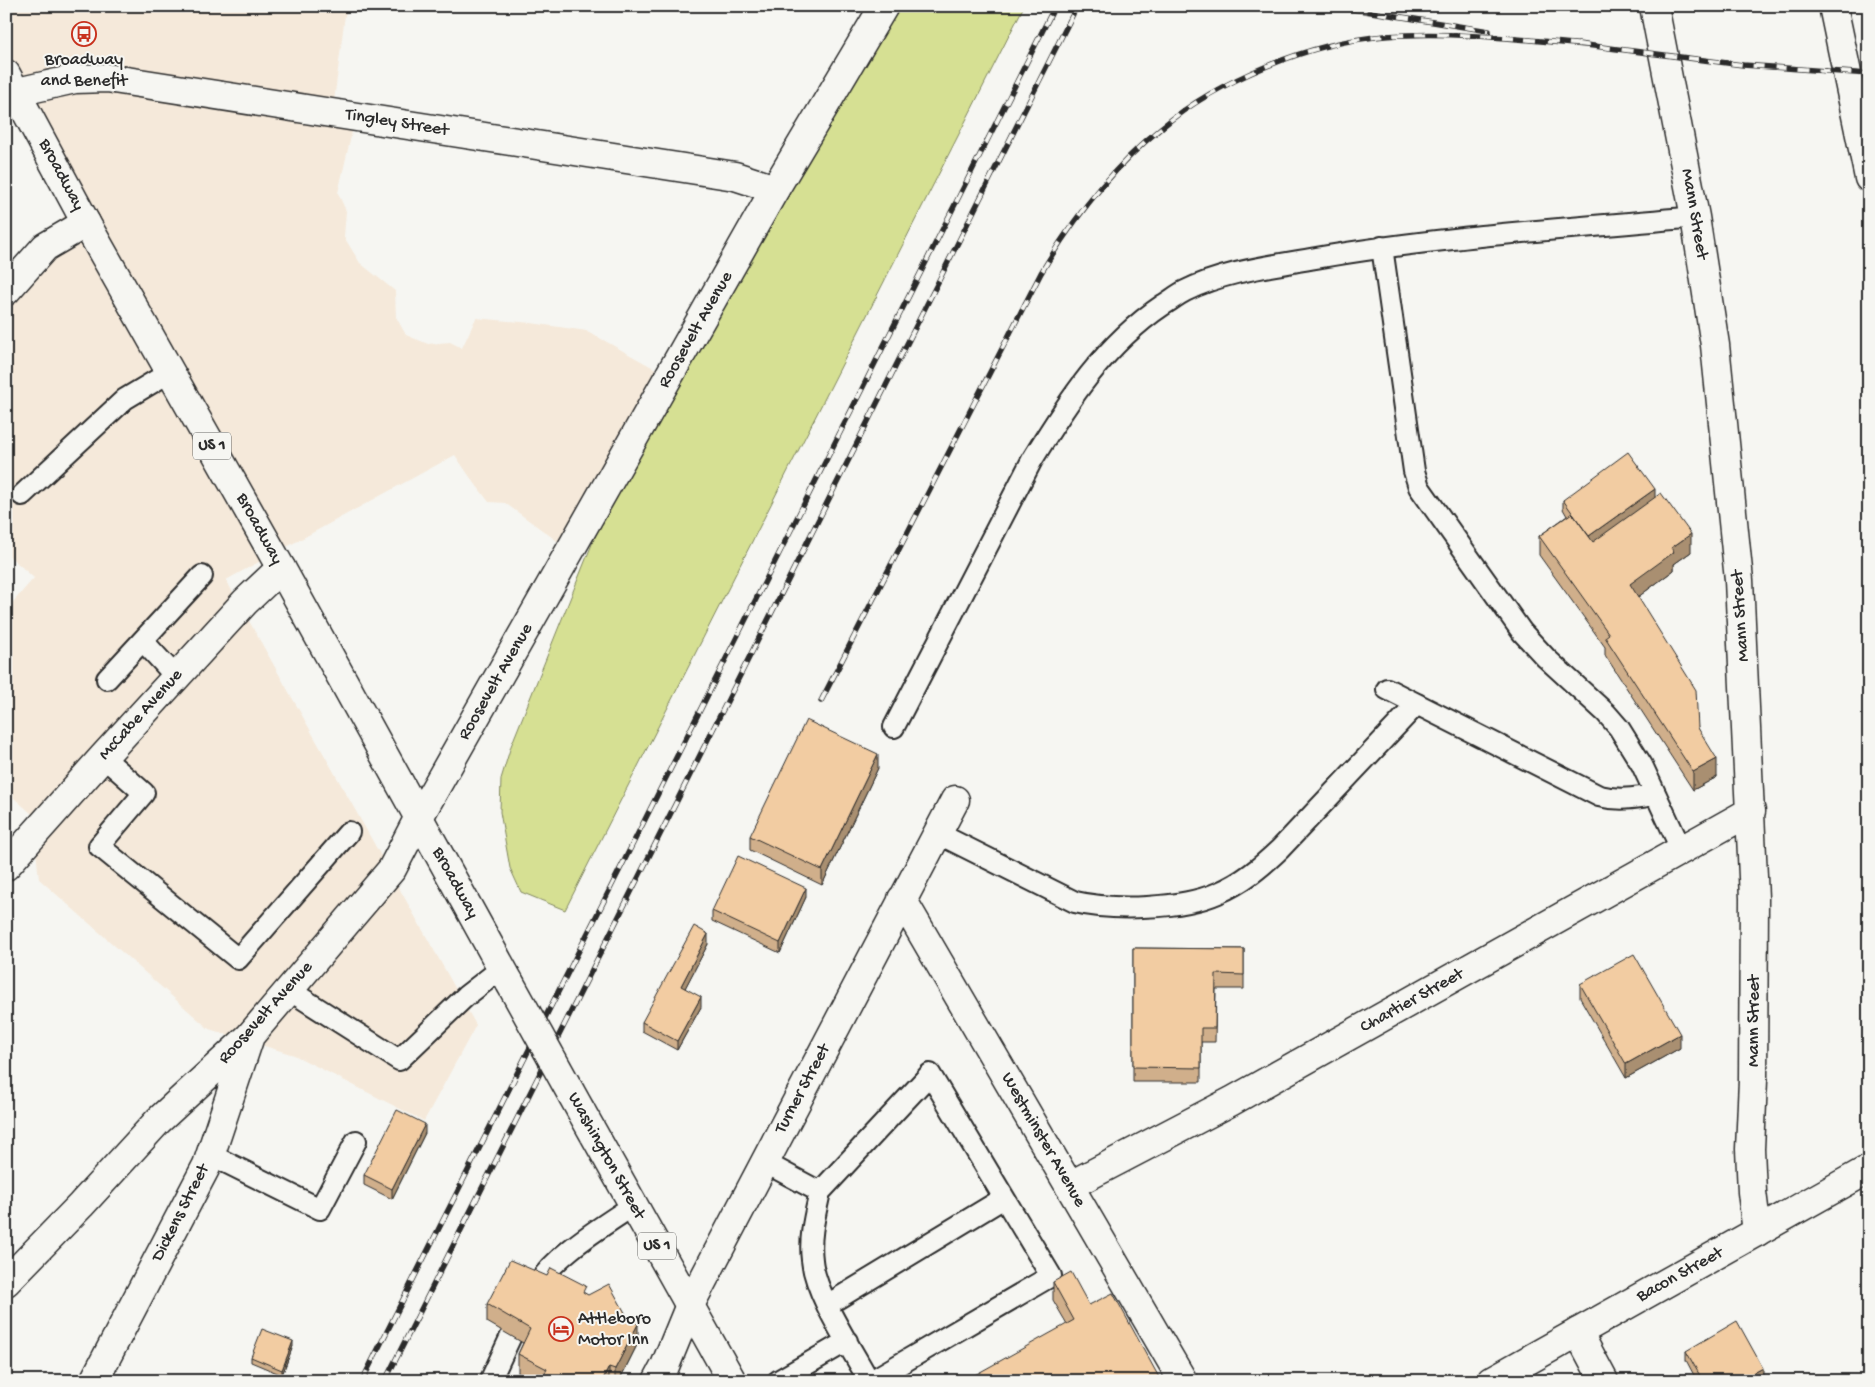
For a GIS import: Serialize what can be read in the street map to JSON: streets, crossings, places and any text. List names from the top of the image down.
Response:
{
  "streets": {
    "main road": [
      "Tingley Street",
      "Broadway",
      "Mann Street",
      "Roosevelt Avenue",
      "US 1",
      "McCabe Avenue",
      "Chartier Street",
      "Turner Street",
      "Westminster Avenue",
      "Washington Street",
      "Dickens Street",
      "Bacon Street"
    ]
  },
  "crossings": [
    ["Tingley Street", "Broadway"],
    ["Tingley Street", "Roosevelt Avenue"],
    ["Broadway", "Roosevelt Avenue"],
    ["Broadway", "McCabe Avenue"],
    ["Broadway", "Washington Street"],
    ["Mann Street", "Chartier Street"],
    ["Mann Street", "Bacon Street"],
    ["Roosevelt Avenue", "Dickens Street"],
    ["Chartier Street", "Westminster Avenue"],
    ["Turner Street", "Westminster Avenue"],
    ["Turner Street", "Washington Street"]
  ],
  "places": {
    "bus stop": ["Broadway and Benefit"],
    "hotel": ["Attleboro Motor Inn"]
  }
}
